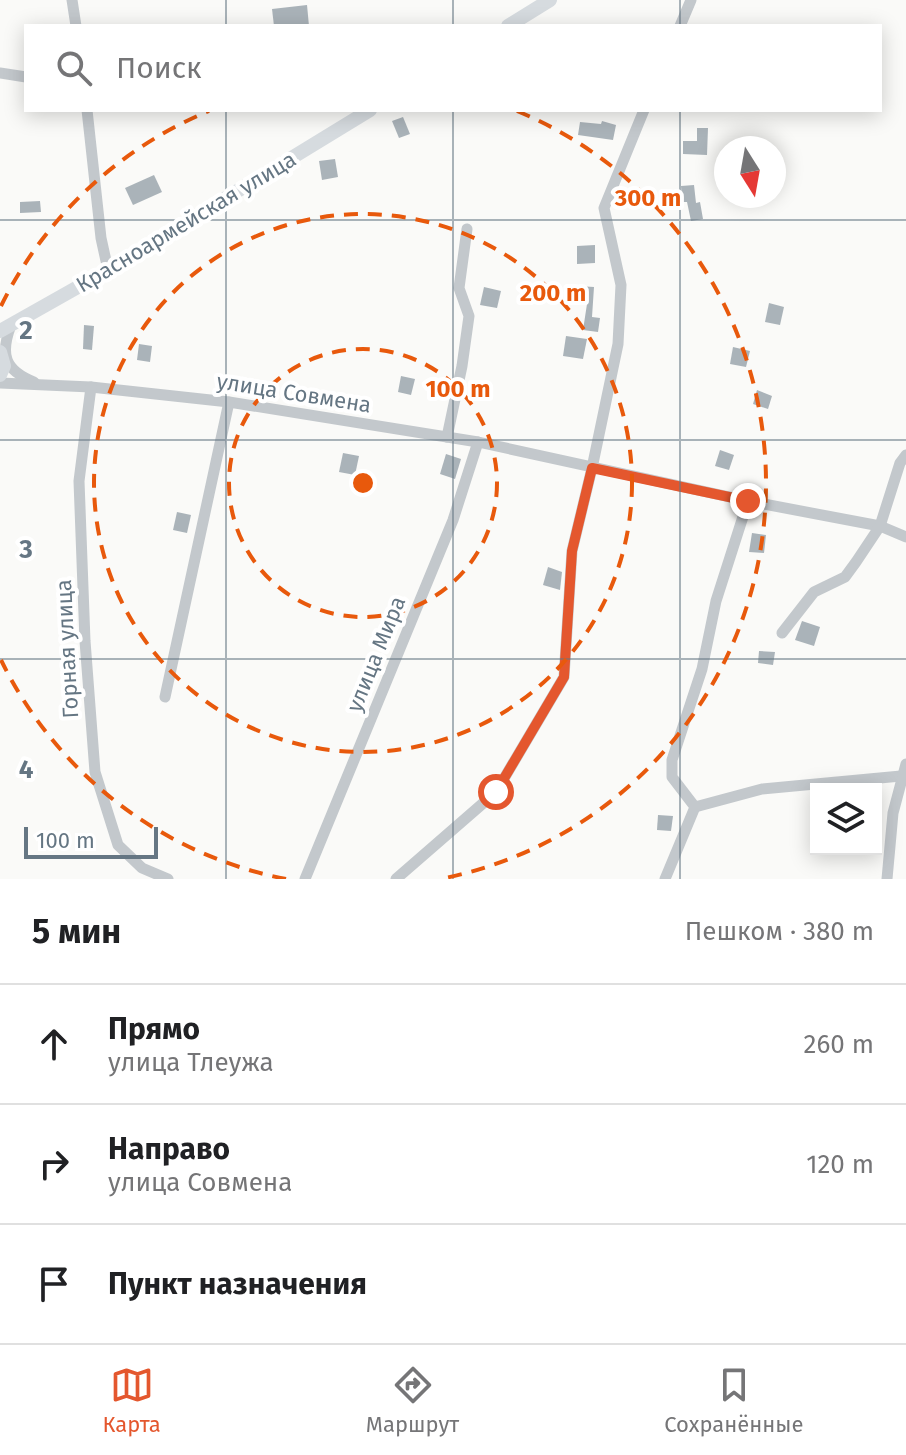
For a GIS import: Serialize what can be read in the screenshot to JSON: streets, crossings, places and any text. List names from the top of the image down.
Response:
{
  "streets": {
    "main road": ["Красноармейская улица"],
    "street": ["улица Совмена", "Горная улица", "улица Мира"]
  },
  "crossings": [
    ["улица Совмена", "Горная улица"],
    ["улица Совмена", "улица Мира"]
  ],
  "scale_bar": "100 m",
  "north": "bottom",
  "page": {
    "search": "Поиск",
    "scale": "100 m",
    "heading": ["5 мин", "Пешком · 380 m"],
    "list": [
      ["Прямо", "улица Тлеужа", "260 m"],
      ["Направо", "улица Совмена", "120 m"],
      "Пункт назначения"
    ],
    "nav": ["Карта", "Маршрут", "Сохранённые"]
  },
  "grid": {
    "rows": ["2", "3", "4"]
  },
  "rings": ["300 m", "200 m", "100 m"]
}
